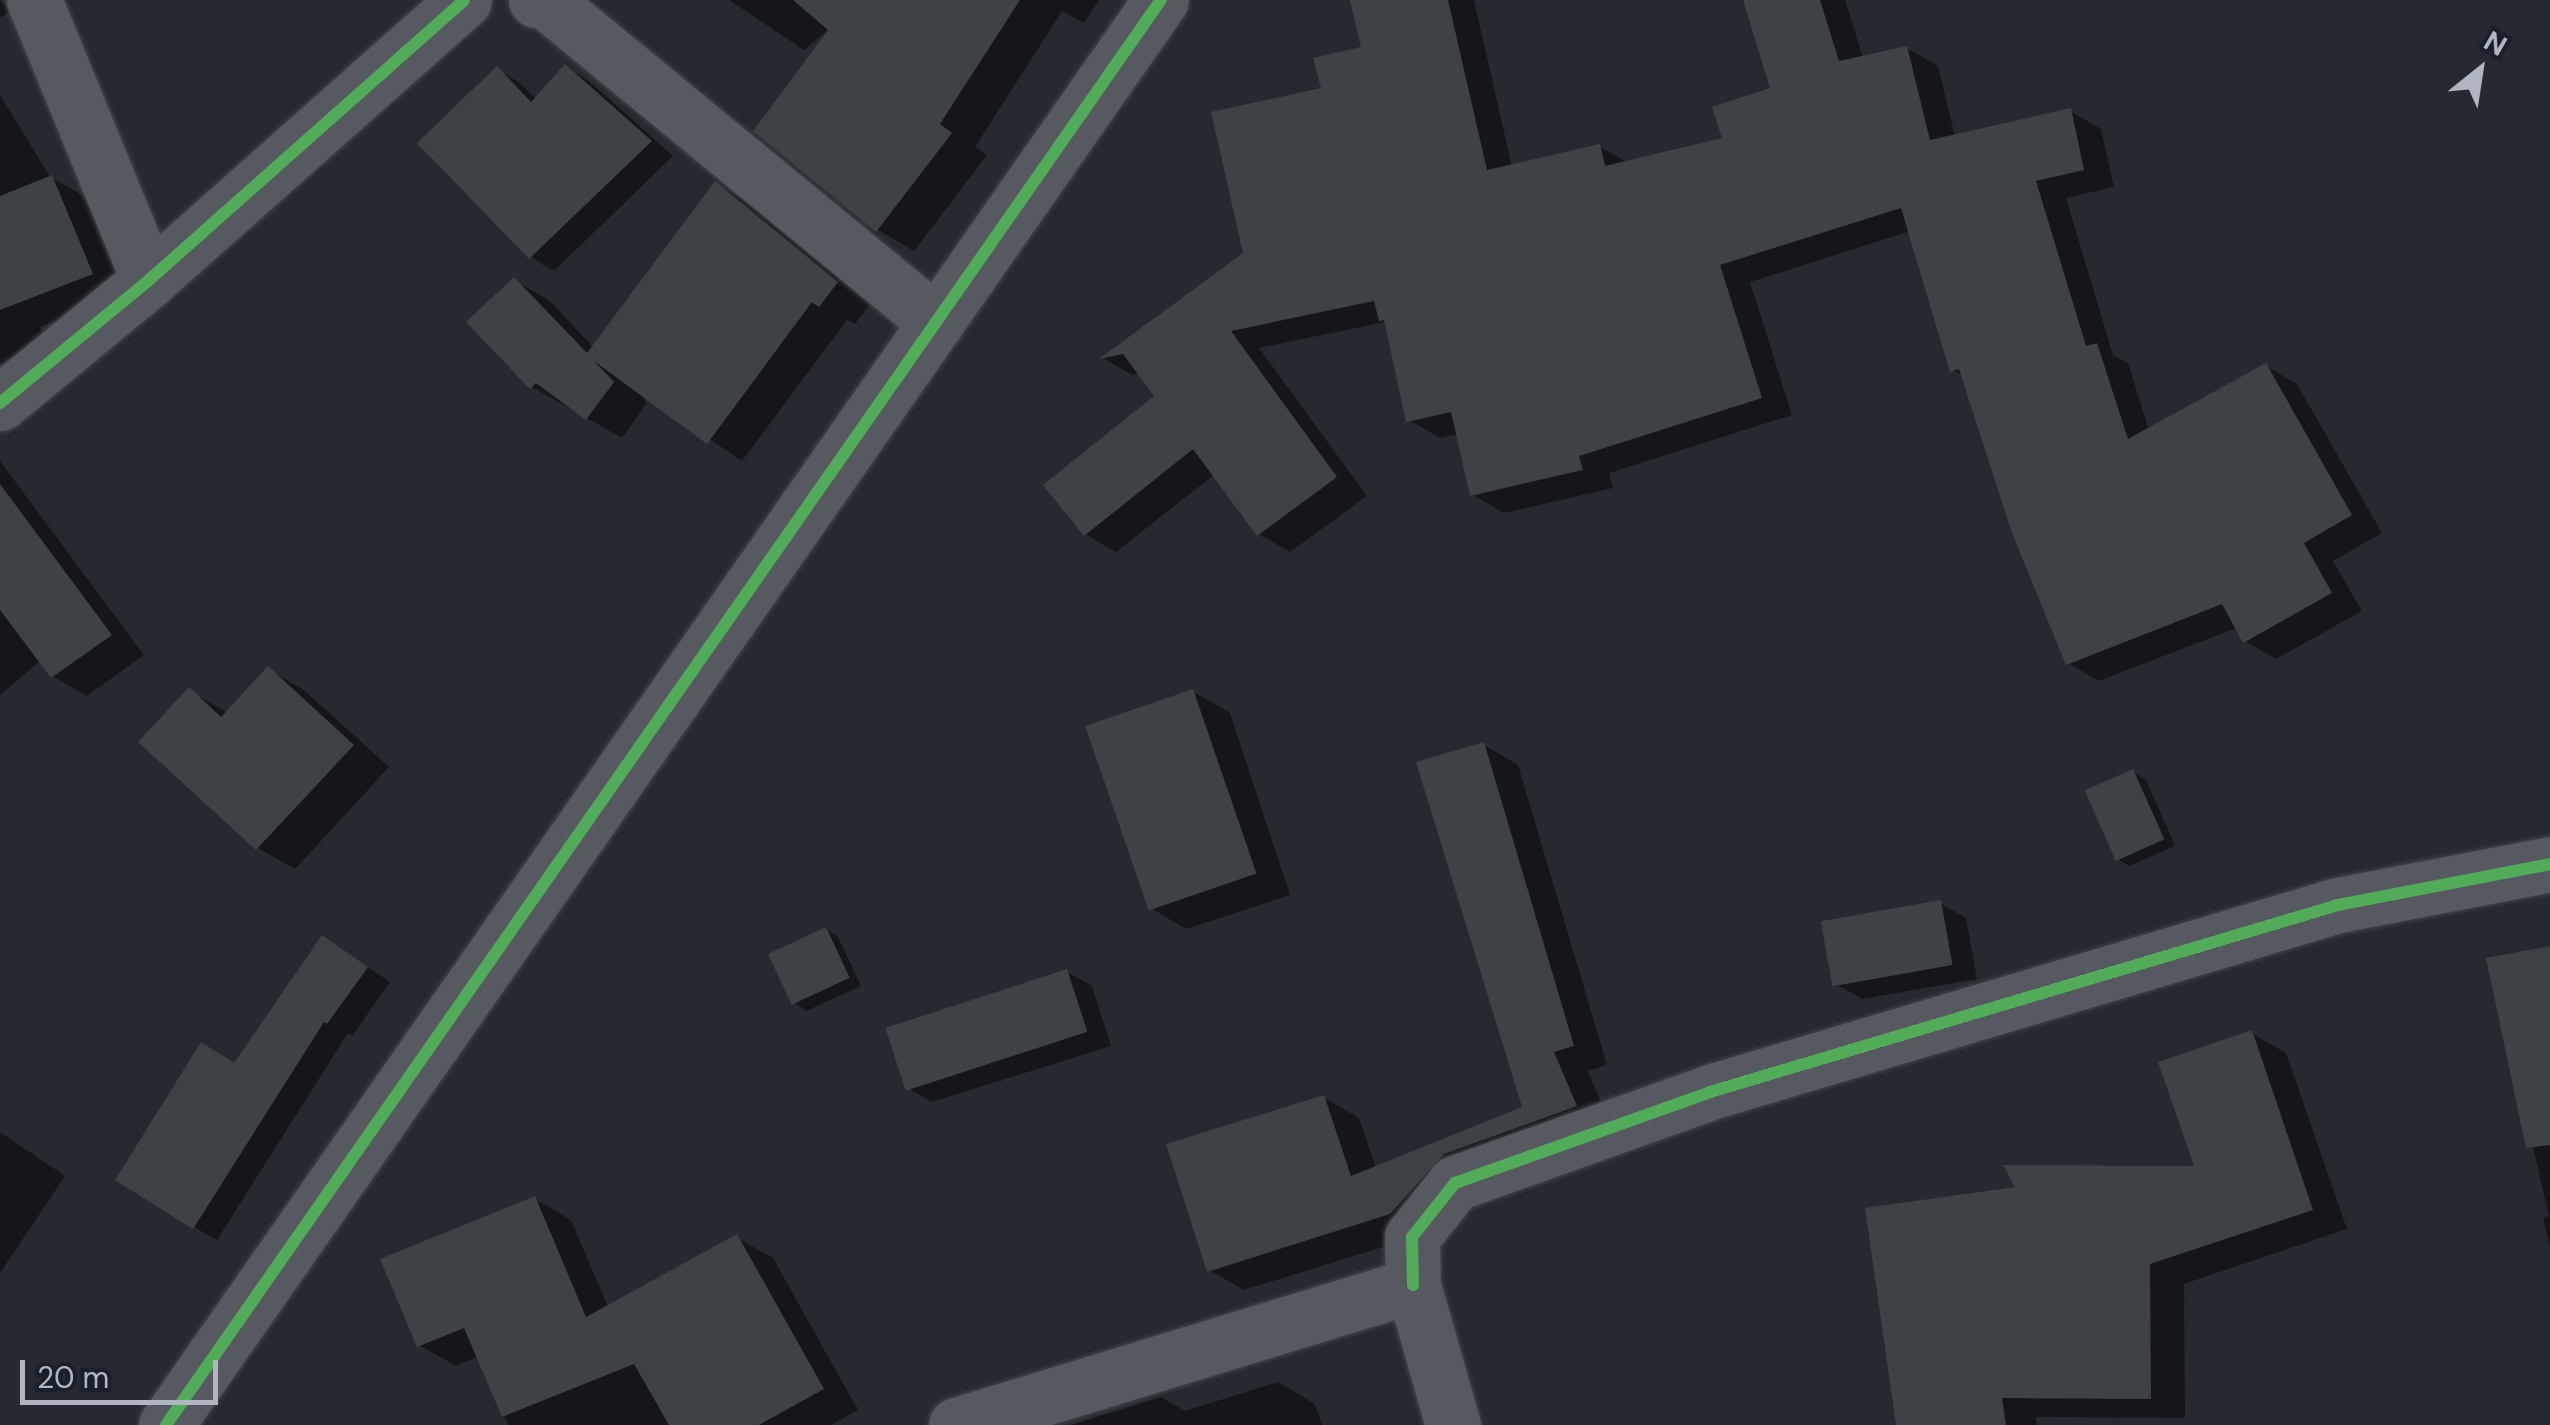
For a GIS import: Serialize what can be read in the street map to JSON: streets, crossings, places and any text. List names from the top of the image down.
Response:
{
  "scale_bar": "20 m",
  "north": "top right"
}
